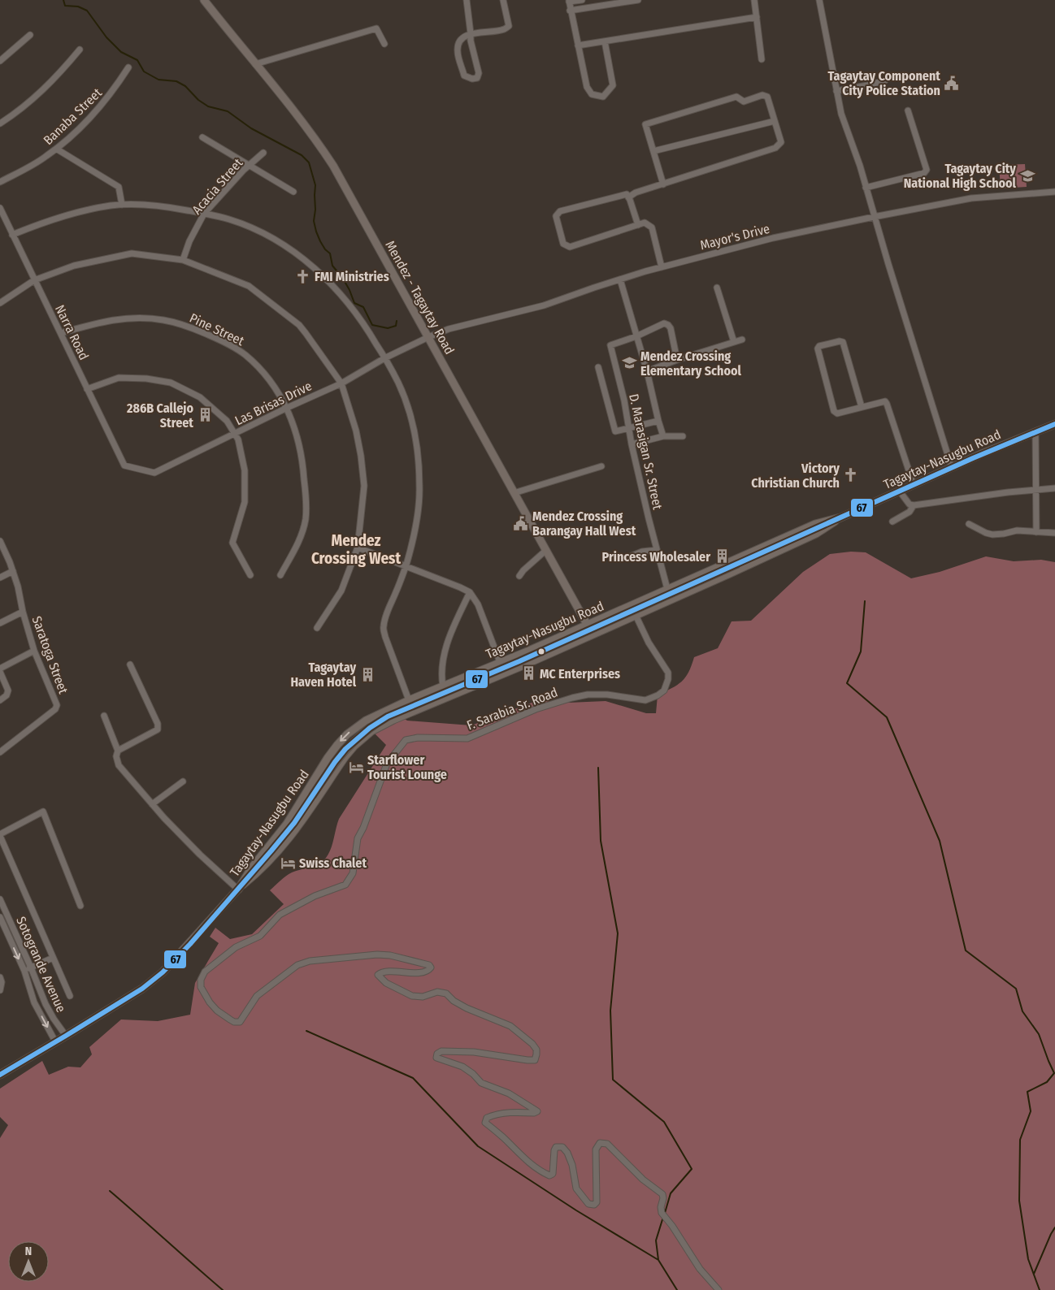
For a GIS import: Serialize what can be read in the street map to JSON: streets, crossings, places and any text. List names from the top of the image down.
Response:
{
  "streets": {
    "main road": ["Mendez - Tagaytay Road", "Tagaytay-Nasugbu Road"],
    "street": [
      "Banaba Street",
      "Acacia Street",
      "Mayor's Drive",
      "Pine Street",
      "Narra Road",
      "Las Brisas Drive",
      "D. Marasigan Sr. Street",
      "Saratoga Street",
      "F. Sarabia Sr. Road",
      "Sotogrande Avenue"
    ]
  },
  "crossings": [
    ["Mayor's Drive", "Mendez - Tagaytay Road"],
    ["Mayor's Drive", "Las Brisas Drive"],
    ["Mendez - Tagaytay Road", "Las Brisas Drive"],
    ["Mendez - Tagaytay Road", "Tagaytay-Nasugbu Road"],
    ["Pine Street", "Narra Road"],
    ["Pine Street", "Las Brisas Drive"],
    ["Narra Road", "Las Brisas Drive"],
    ["D. Marasigan Sr. Street", "Tagaytay-Nasugbu Road"],
    ["Tagaytay-Nasugbu Road", "F. Sarabia Sr. Road"],
    ["Tagaytay-Nasugbu Road", "Sotogrande Avenue"]
  ],
  "districts": ["Mendez Crossing West"],
  "places": {
    "public building": ["Tagaytay Component City Police Station", "Mendez Crossing Barangay Hall West"],
    "school or university": ["Tagaytay City National High School", "Mendez Crossing Elementary School"],
    "church": ["FMI Ministries", "Victory Christian Church"],
    "building": [
      "286B Callejo Street",
      "Princess Wholesaler",
      "MC Enterprises",
      "Tagaytay Haven Hotel"
    ],
    "hotel": ["Starflower Tourist Lounge", "Swiss Chalet"]
  },
  "lines": ["transit line 67"],
  "north": "top"
}
